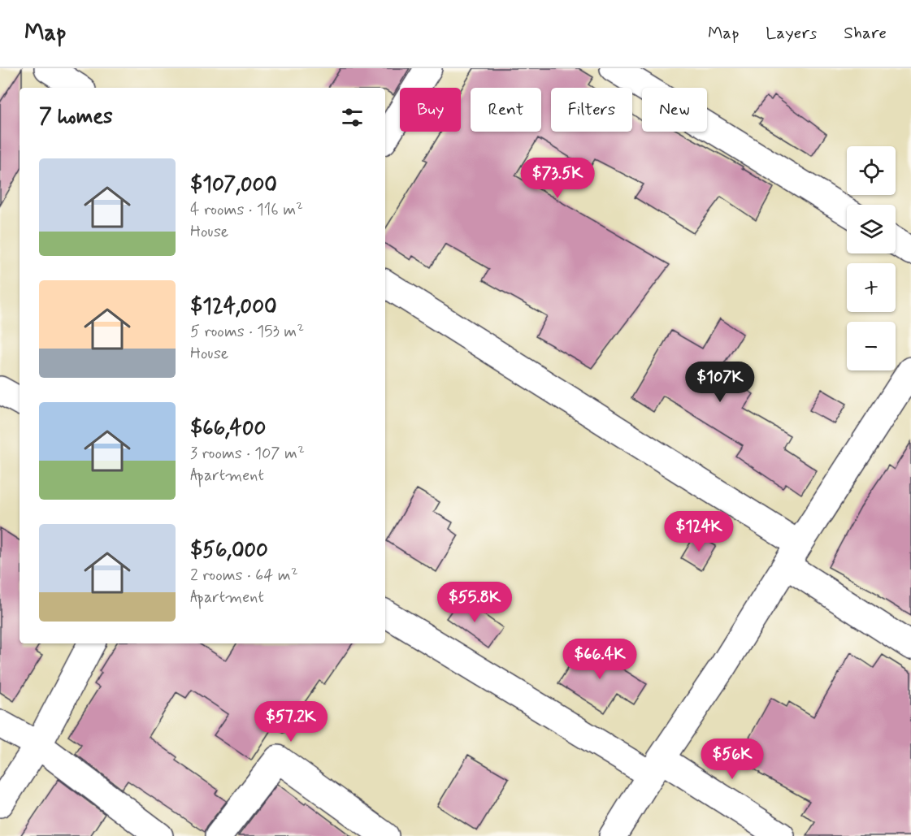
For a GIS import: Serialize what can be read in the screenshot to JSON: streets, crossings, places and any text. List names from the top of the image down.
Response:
{
  "page": {
    "header": "Map",
    "nav": ["Map", "Layers", "Share"],
    "chip": [
      "Buy",
      "Rent",
      "Filters",
      "New"
    ],
    "heading": "7 homes",
    "map_buttons": ["+", "−"],
    "list": [
      {
        "name": "$107,000",
        "note": "4 rooms · 116 m² · House"
      },
      {
        "name": "$124,000",
        "note": "5 rooms · 153 m² · House"
      },
      {
        "name": "$66,400",
        "note": "3 rooms · 107 m² · Apartment"
      },
      {
        "name": "$56,000",
        "note": "2 rooms · 64 m² · Apartment"
      }
    ],
    "price": [
      "$73.5K",
      "$107K",
      "$124K",
      "$55.8K",
      "$66.4K",
      "$57.2K",
      "$56K"
    ]
  }
}
